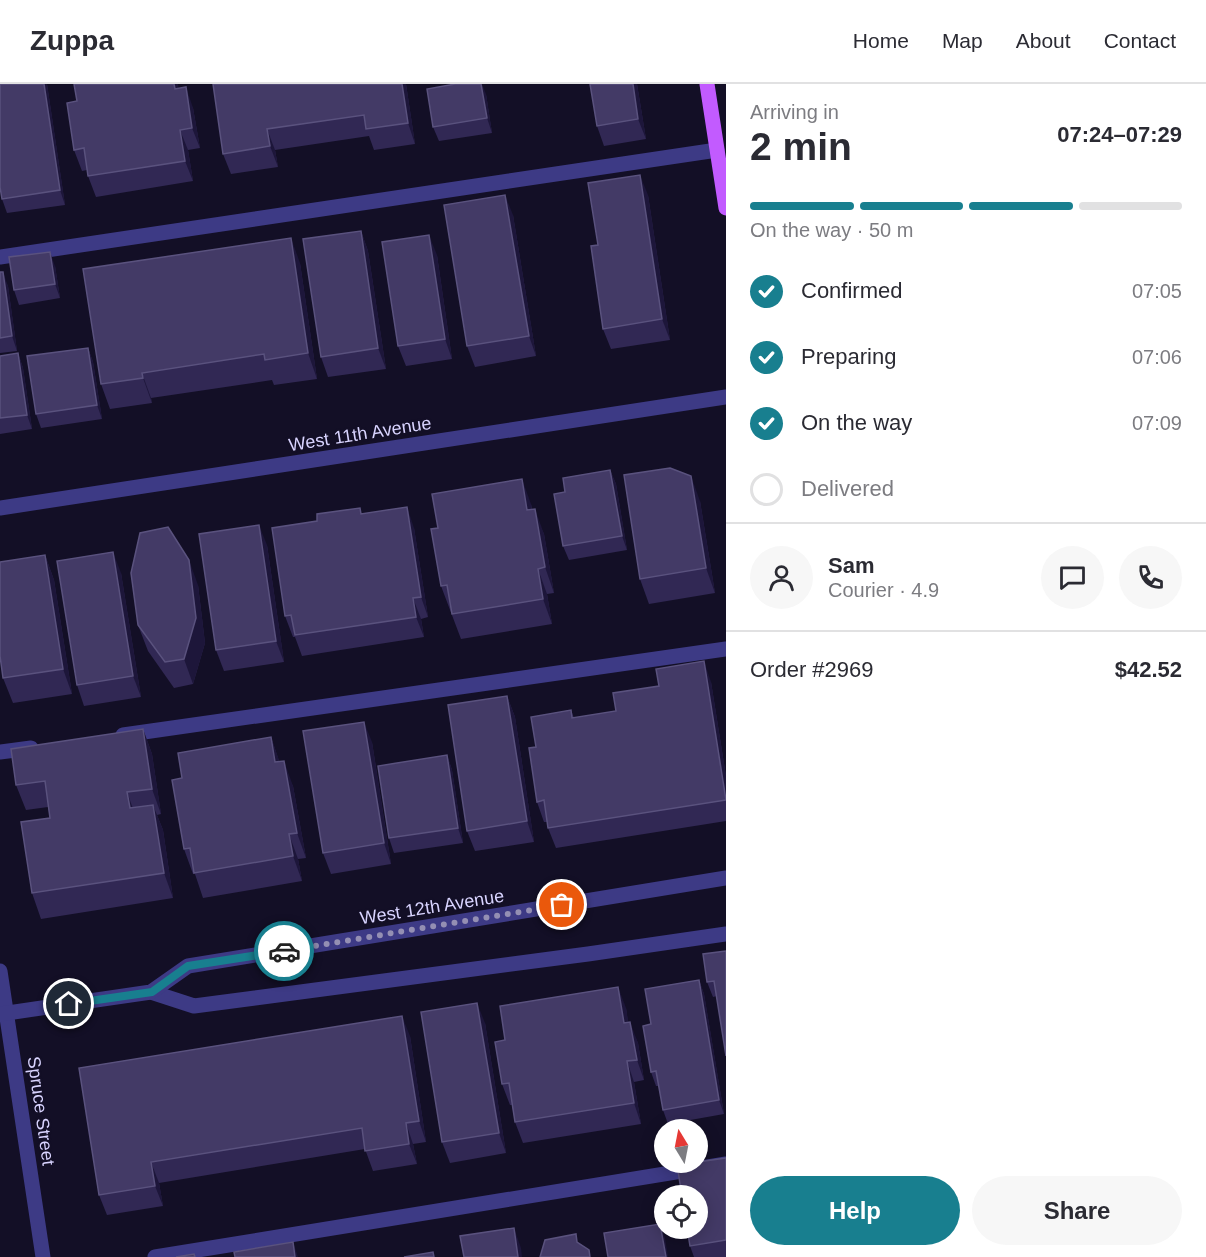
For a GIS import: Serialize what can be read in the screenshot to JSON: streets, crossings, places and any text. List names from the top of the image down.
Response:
{
  "streets": {
    "street": ["West 11th Avenue", "West 12th Avenue", "Spruce Street"]
  },
  "crossings": [
    ["West 12th Avenue", "Spruce Street"]
  ],
  "north": "top",
  "page": {
    "header": "Zuppa",
    "nav": [
      "Home",
      "Map",
      "About",
      "Contact"
    ],
    "heading": ["2 min", "Arriving in", "07:24–07:29"],
    "panel": [
      "Sam",
      "Courier · 4.9",
      "Order #2969",
      "$42.52"
    ],
    "bar": "On the way · 50 m",
    "list": [
      ["Confirmed", "07:05"],
      ["Preparing", "07:06"],
      ["On the way", "07:09"],
      "Delivered"
    ],
    "buttons": ["Help", "Share"]
  }
}
